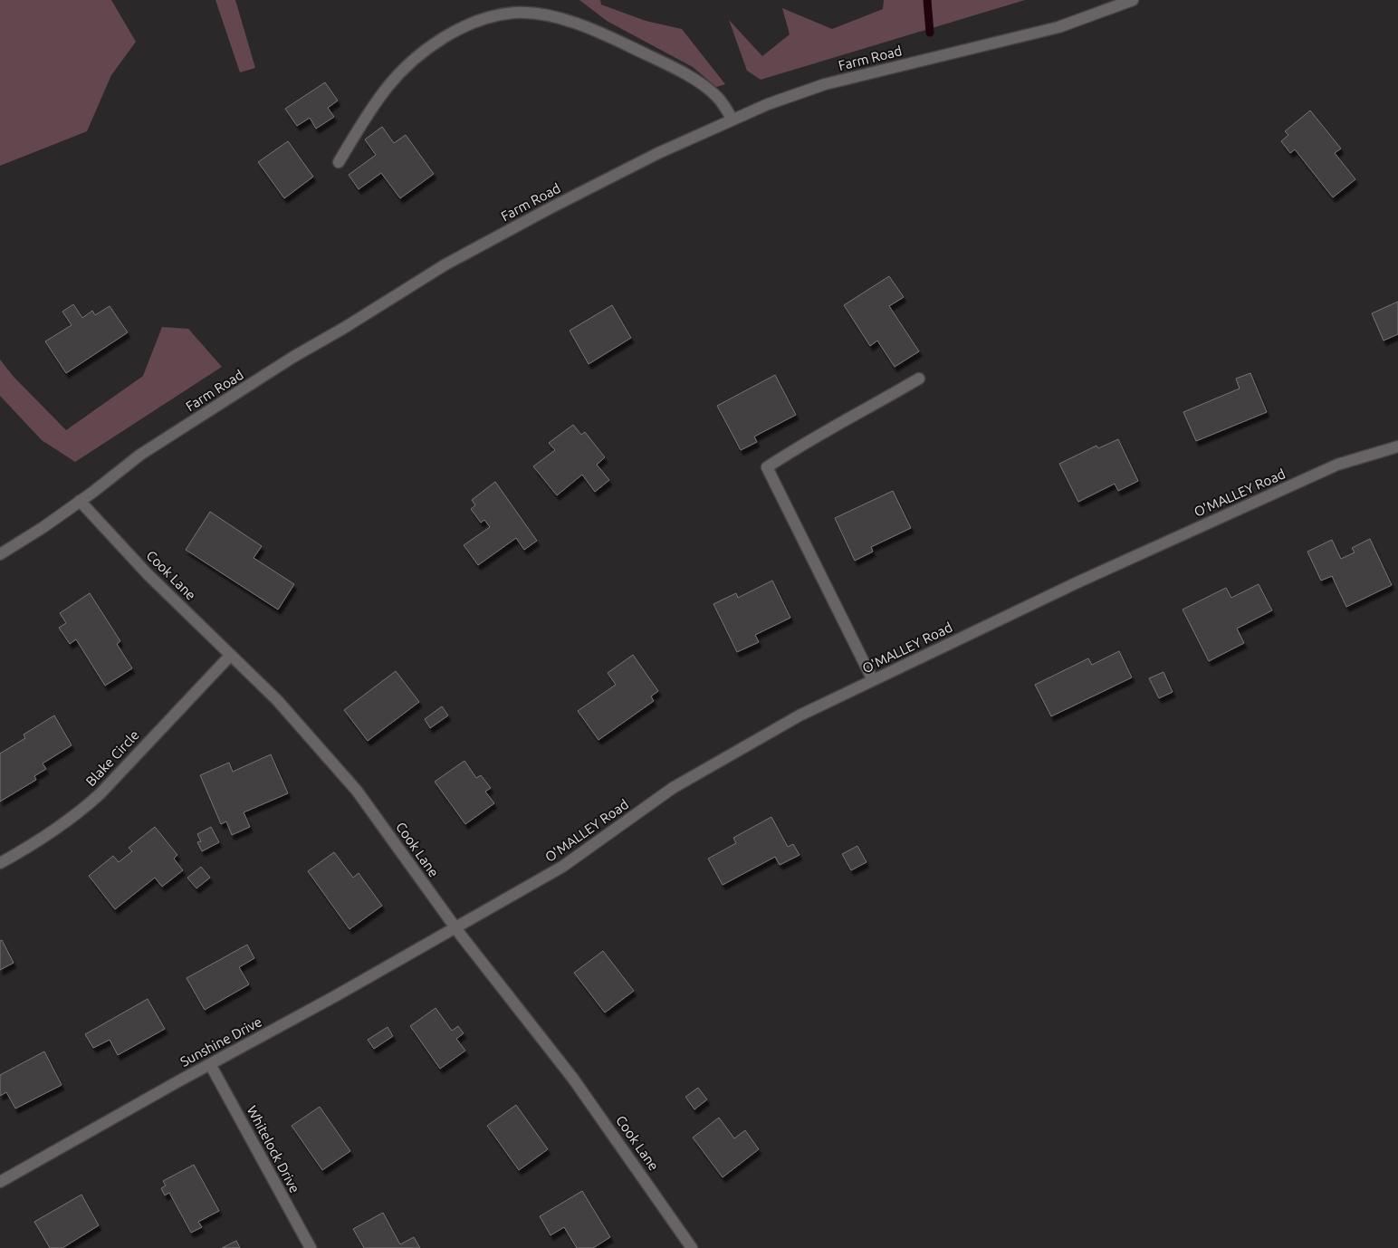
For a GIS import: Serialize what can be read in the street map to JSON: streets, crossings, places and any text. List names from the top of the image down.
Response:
{
  "streets": {
    "street": [
      "Farm Road",
      "O'MALLEY Road",
      "Cook Lane",
      "Blake Circle",
      "Sunshine Drive",
      "Whitelock Drive"
    ]
  },
  "crossings": [
    ["Farm Road", "Cook Lane"],
    ["O'MALLEY Road", "Cook Lane"],
    ["O'MALLEY Road", "Sunshine Drive"],
    ["Cook Lane", "Blake Circle"],
    ["Cook Lane", "Sunshine Drive"],
    ["Sunshine Drive", "Whitelock Drive"]
  ]
}
